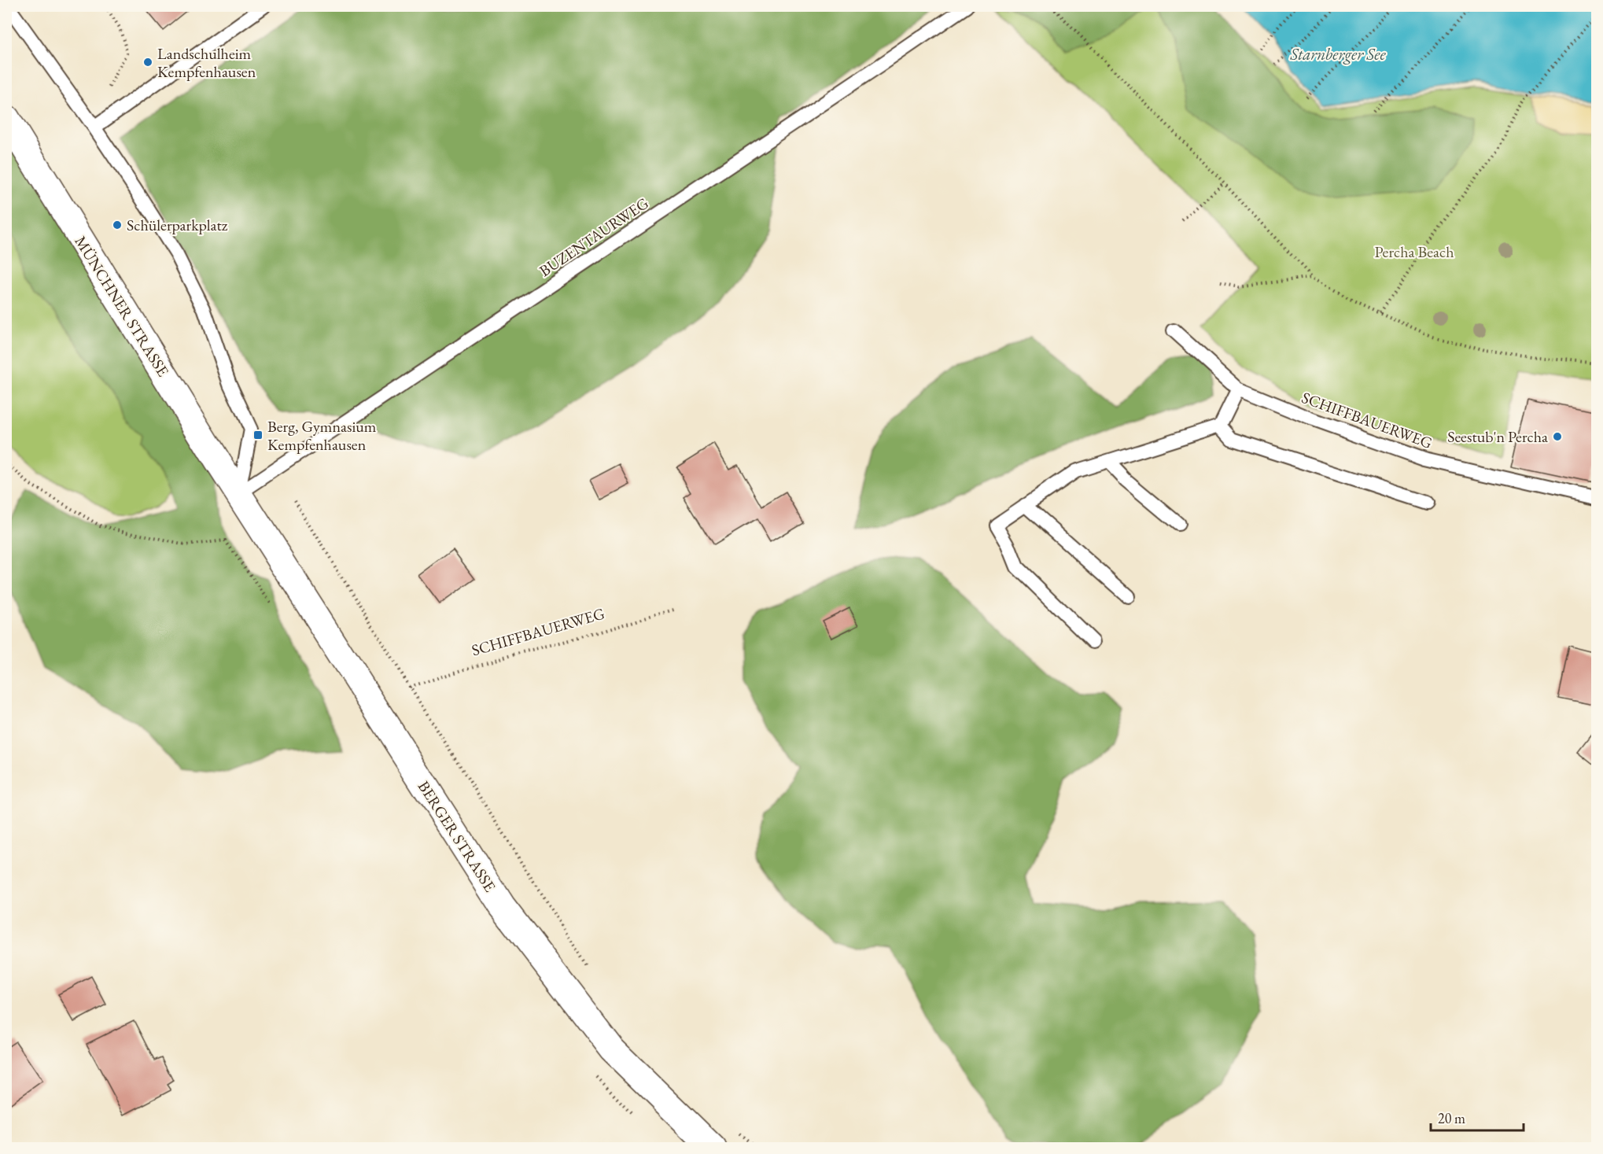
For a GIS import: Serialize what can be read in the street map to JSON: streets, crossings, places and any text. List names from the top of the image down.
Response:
{
  "streets": {
    "main road": ["MÜNCHNER STRASSE", "BERGER STRASSE"],
    "lane": ["BUZENTAURWEG", "SCHIFFBAUERWEG"]
  },
  "crossings": [
    ["BUZENTAURWEG", "MÜNCHNER STRASSE"],
    ["BUZENTAURWEG", "BERGER STRASSE"],
    ["MÜNCHNER STRASSE", "BERGER STRASSE"]
  ],
  "water": ["Starnberger See"],
  "parks": ["Percha Beach"],
  "places": {
    "other": ["Landschulheim Kempfenhausen", "Schülerparkplatz", "Seestub'n Percha"],
    "transit": ["Berg, Gymnasium Kempfenhausen"]
  },
  "scale_bar": "20 m"
}
